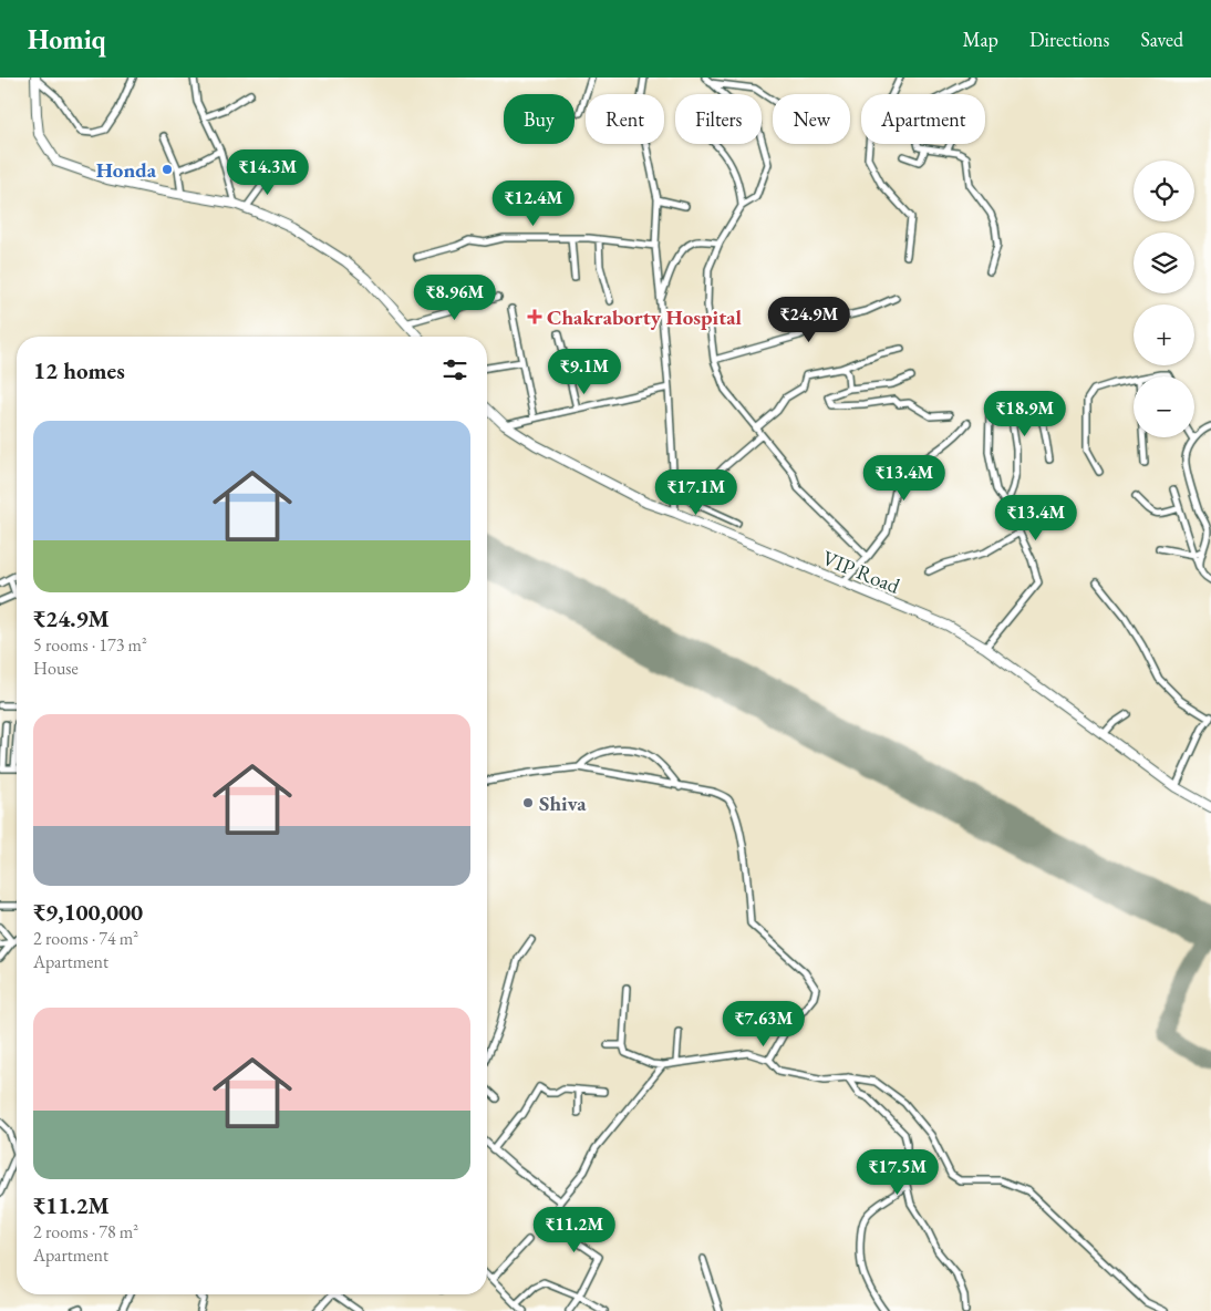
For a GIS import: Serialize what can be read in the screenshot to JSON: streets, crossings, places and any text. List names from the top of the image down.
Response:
{
  "streets": {
    "highway": ["VIP Road"]
  },
  "places": {
    "other": ["Honda", "Shiva"],
    "health": ["Chakraborty Hospital"]
  },
  "page": {
    "header": "Homiq",
    "nav": ["Map", "Directions", "Saved"],
    "chip": [
      "Buy",
      "Rent",
      "Filters",
      "New",
      "Apartment"
    ],
    "price": [
      "₹14.3M",
      "₹12.4M",
      "₹8.96M",
      "₹24.9M",
      "₹9.1M",
      "₹18.9M",
      "₹13.4M",
      "₹17.1M",
      "₹13.4M",
      "₹7.63M",
      "₹17.5M",
      "₹11.2M"
    ],
    "map_buttons": ["+", "−"],
    "heading": "12 homes",
    "list": [
      {
        "name": "₹24.9M",
        "note": "5 rooms · 173 m² · House"
      },
      {
        "name": "₹9,100,000",
        "note": "2 rooms · 74 m² · Apartment"
      },
      {
        "name": "₹11.2M",
        "note": "2 rooms · 78 m² · Apartment"
      }
    ]
  }
}
